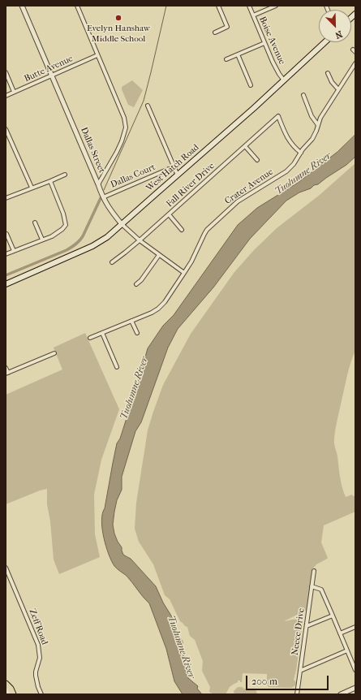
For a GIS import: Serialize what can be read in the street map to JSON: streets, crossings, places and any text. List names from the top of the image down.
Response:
{
  "streets": {
    "main road": ["West Hatch Road"],
    "street": [
      "Boise Avenue",
      "Butte Avenue",
      "Dallas Street",
      "Dallas Court",
      "Fall River Drive",
      "Crater Avenue",
      "Zeff Road",
      "Neece Drive"
    ]
  },
  "crossings": [
    ["Boise Avenue", "West Hatch Road"],
    ["Butte Avenue", "Dallas Street"],
    ["Dallas Street", "West Hatch Road"],
    ["Dallas Street", "Dallas Court"],
    ["Dallas Street", "Fall River Drive"],
    ["Dallas Street", "Crater Avenue"],
    ["Fall River Drive", "Crater Avenue"]
  ],
  "water": ["Tuolumne River"],
  "places": ["Evelyn Hanshaw Middle School"],
  "scale_bar": "200 m",
  "north": "bottom right"
}
